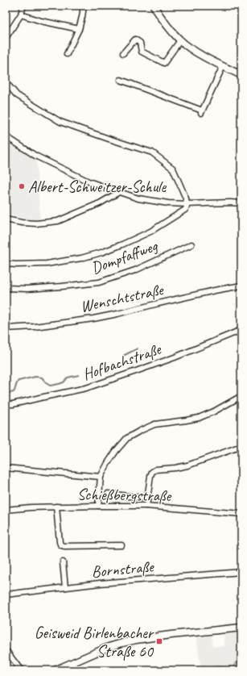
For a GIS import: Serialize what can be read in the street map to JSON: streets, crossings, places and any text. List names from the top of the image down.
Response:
{
  "streets": {
    "street": [
      "Dompfaffweg",
      "Wenschtstraße",
      "Hofbachstraße",
      "Schießbergstraße",
      "Bornstraße"
    ]
  },
  "places": {
    "other": ["Albert-Schweitzer-Schule"],
    "transit": ["Geisweid Birlenbacher Straße 60"]
  }
}
